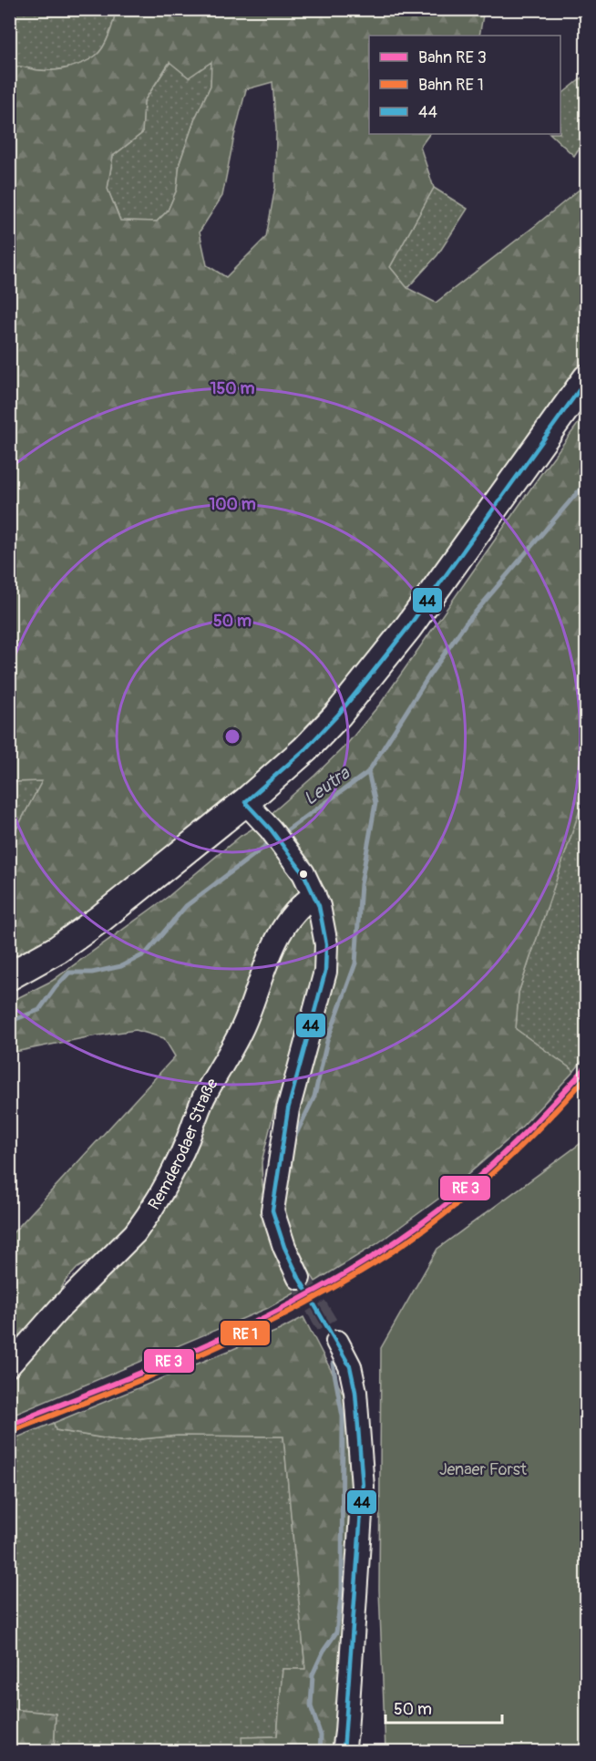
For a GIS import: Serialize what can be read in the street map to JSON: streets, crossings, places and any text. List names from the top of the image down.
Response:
{
  "streets": {
    "street": ["Remderodaer Straße"]
  },
  "water": ["Leutra"],
  "parks": ["Jenaer Forst"],
  "lines": ["transit line 44"],
  "legend": ["Bahn RE 3", "Bahn RE 1", "44"],
  "scale_bar": "50 m",
  "rings": ["150 m", "100 m", "50 m"]
}
